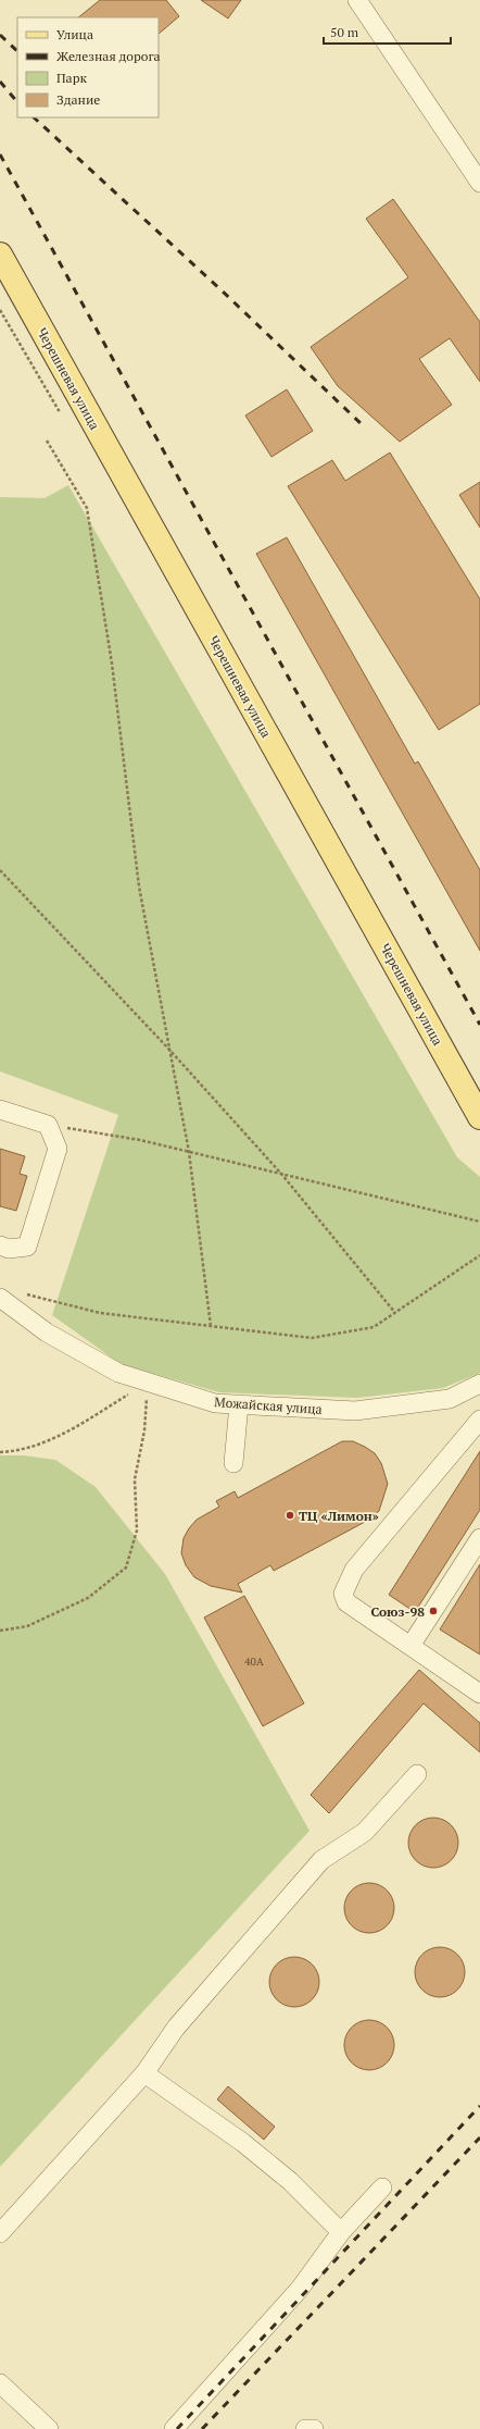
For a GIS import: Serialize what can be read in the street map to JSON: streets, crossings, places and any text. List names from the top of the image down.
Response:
{
  "streets": {
    "main road": ["Черешневая улица"],
    "street": ["Можайская улица"]
  },
  "places": ["ТЦ «Лимон»", "Союз-98"],
  "house_numbers": ["40А"],
  "legend": [
    "Улица",
    "Железная дорога",
    "Парк",
    "Здание"
  ],
  "scale_bar": "50 m"
}
